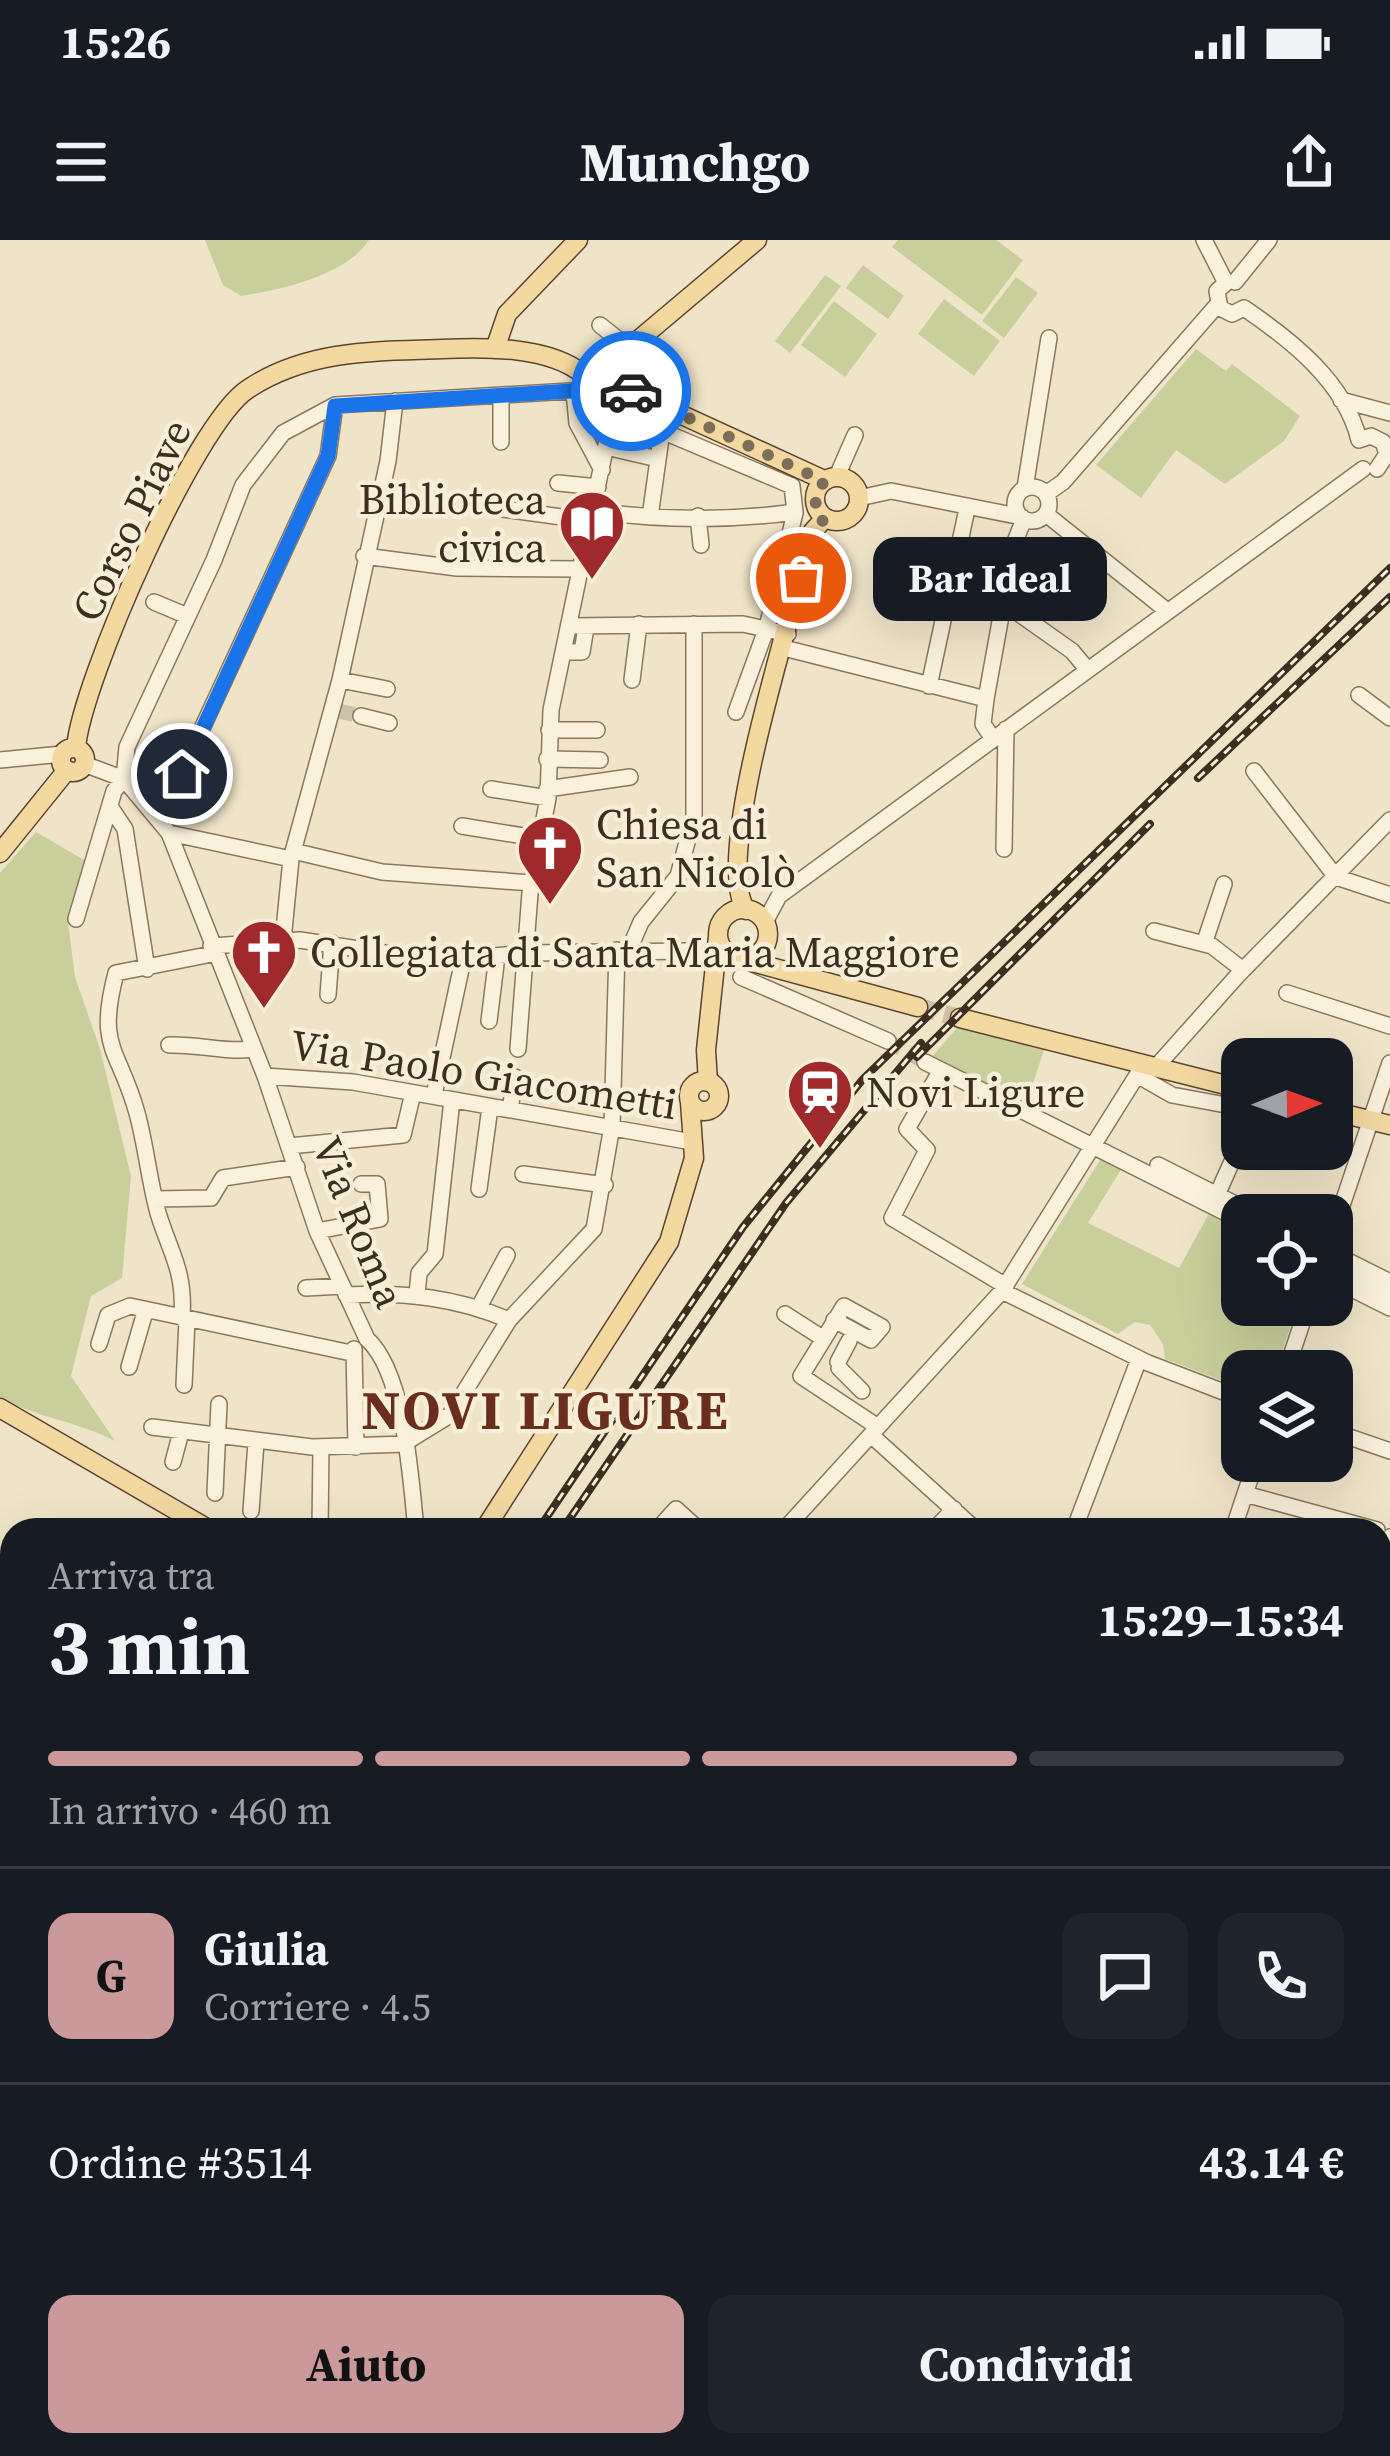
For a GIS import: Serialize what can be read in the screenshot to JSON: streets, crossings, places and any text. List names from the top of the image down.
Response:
{
  "streets": {
    "main road": ["Corso Piave"],
    "street": ["Via Paolo Giacometti", "Via Roma"]
  },
  "crossings": [
    ["Via Paolo Giacometti", "Via Roma"]
  ],
  "districts": ["NOVI LIGURE"],
  "places": {
    "other": ["Bar Ideal"],
    "library": ["Biblioteca civica"],
    "church": ["Chiesa di San Nicolò", "Collegiata di Santa Maria Maggiore"],
    "station": ["Novi Ligure"]
  },
  "north": "right",
  "page": {
    "status": "15:26",
    "header": "Munchgo",
    "bubble": "Bar Ideal",
    "heading": ["3 min", "Arriva tra", "15:29–15:34"],
    "panel": [
      "Giulia",
      "Corriere · 4.5",
      "Ordine #3514",
      "43.14 €"
    ],
    "bar": "In arrivo · 460 m",
    "round": "G",
    "buttons": ["Aiuto", "Condividi"]
  }
}
